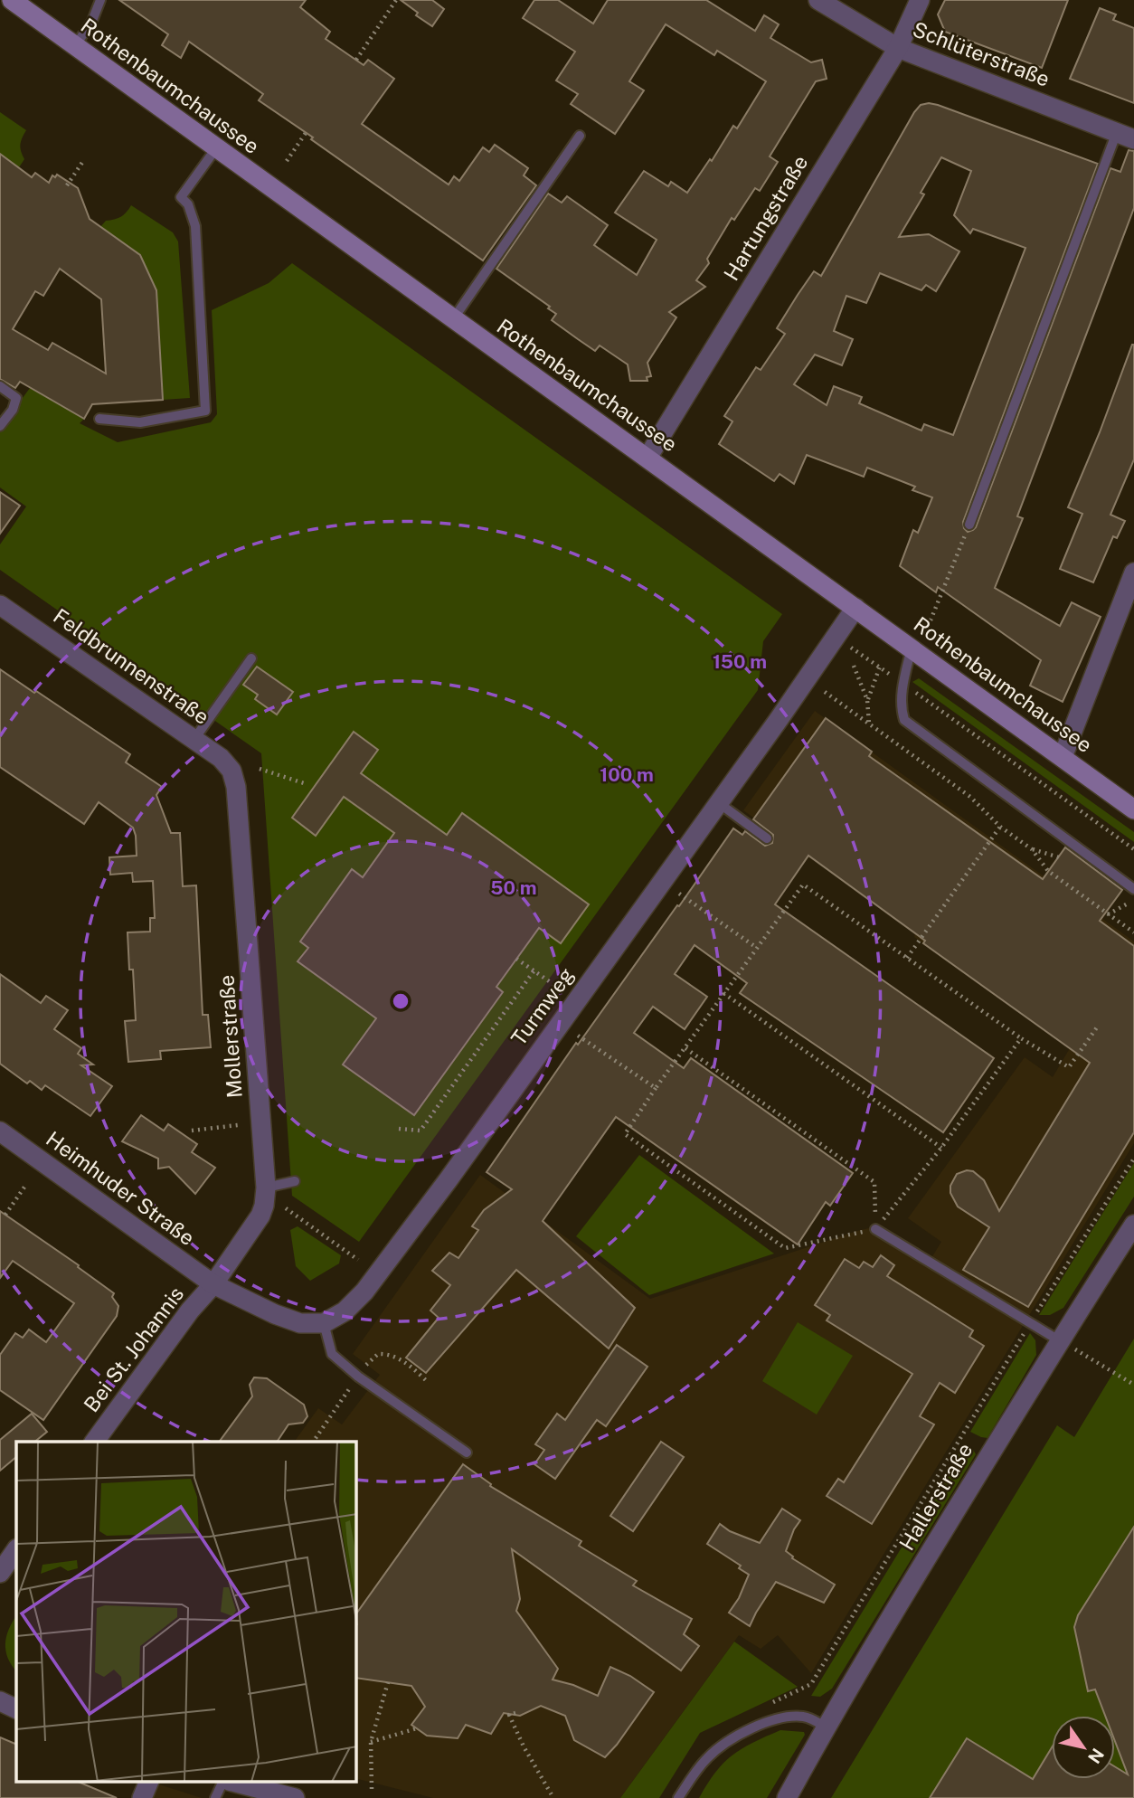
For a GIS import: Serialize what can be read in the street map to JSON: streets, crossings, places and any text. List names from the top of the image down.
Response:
{
  "streets": {
    "main road": ["Rothenbaumchaussee"],
    "street": [
      "Schlüterstraße",
      "Hartungstraße",
      "Feldbrunnenstraße",
      "Turmweg",
      "Mollerstraße",
      "Heimhuder Straße",
      "Bei St. Johannis",
      "Hallerstraße"
    ]
  },
  "crossings": [
    ["Schlüterstraße", "Hartungstraße"],
    ["Rothenbaumchaussee", "Hartungstraße"],
    ["Rothenbaumchaussee", "Turmweg"],
    ["Feldbrunnenstraße", "Mollerstraße"],
    ["Mollerstraße", "Heimhuder Straße"],
    ["Mollerstraße", "Bei St. Johannis"],
    ["Heimhuder Straße", "Bei St. Johannis"]
  ],
  "north": "bottom right",
  "rings": ["150 m", "100 m", "50 m"]
}
